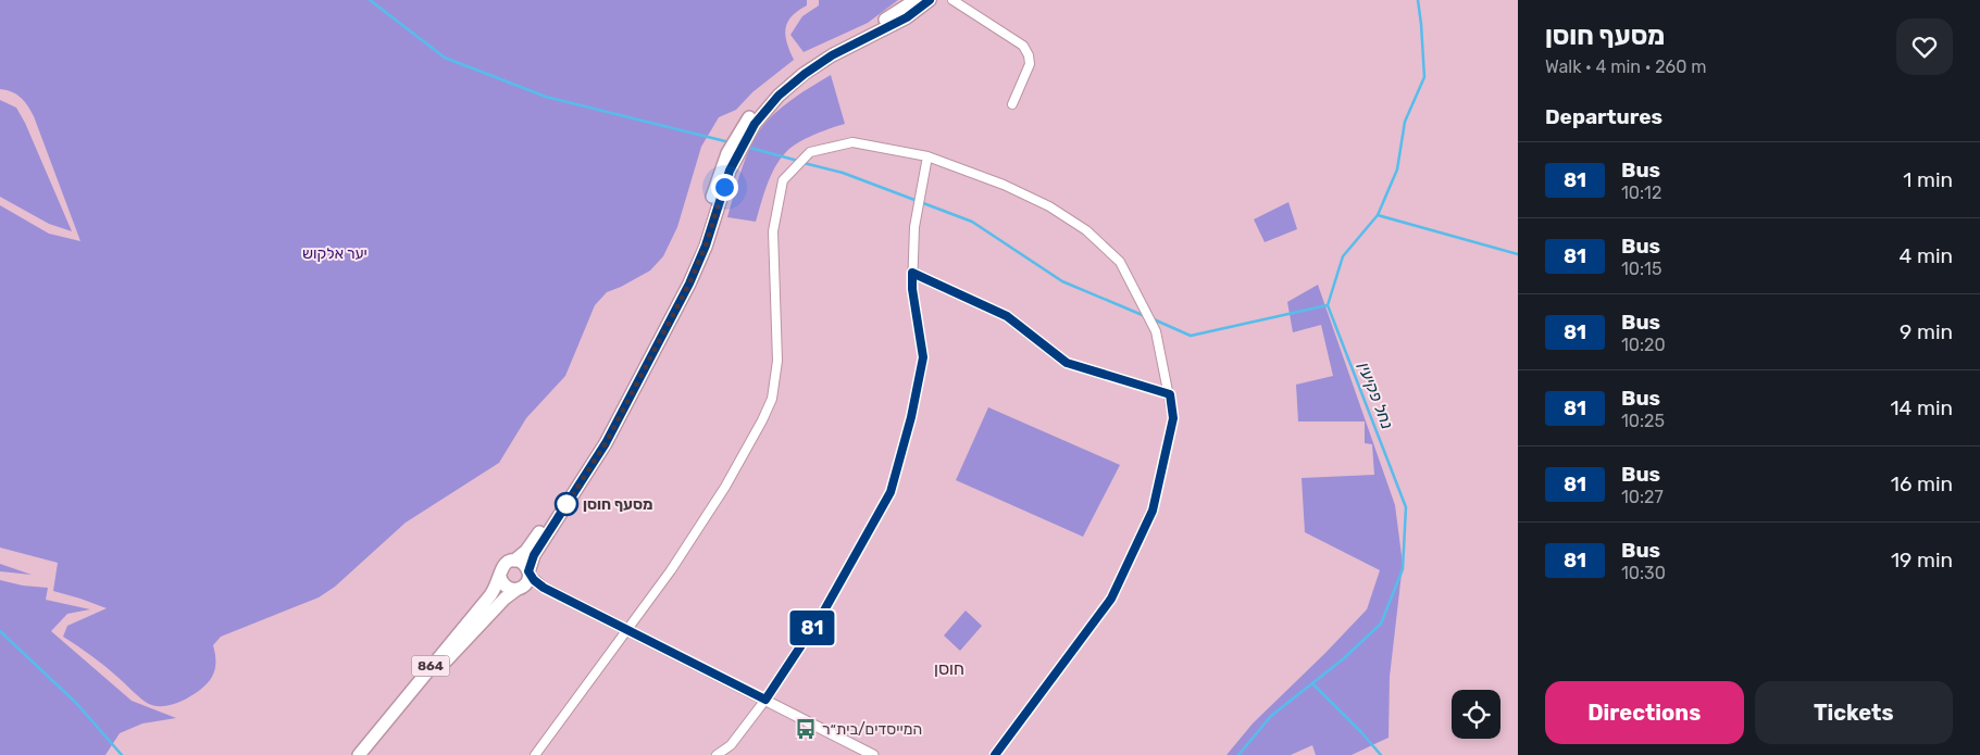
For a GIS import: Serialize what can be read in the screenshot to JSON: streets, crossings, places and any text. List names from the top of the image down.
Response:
{
  "streets": {
    "main road": ["864"]
  },
  "districts": ["חוסן"],
  "water": ["נחל פקיעין"],
  "parks": ["יער אלקוש"],
  "places": {
    "other": ["מסעף חוסן"],
    "bus stop": ["המייסדים/בית״ר"]
  },
  "lines": ["bus line 81"],
  "page": {
    "on_map": "81",
    "heading": [
      ["מסעף חוסן", "Walk · 4 min · 260 m"],
      "Departures"
    ],
    "list": [
      {
        "mark": "81",
        "name": "Bus",
        "note": "10:12",
        "value": "1 min"
      },
      {
        "mark": "81",
        "name": "Bus",
        "note": "10:15",
        "value": "4 min"
      },
      {
        "mark": "81",
        "name": "Bus",
        "note": "10:20",
        "value": "9 min"
      },
      {
        "mark": "81",
        "name": "Bus",
        "note": "10:25",
        "value": "14 min"
      },
      {
        "mark": "81",
        "name": "Bus",
        "note": "10:27",
        "value": "16 min"
      },
      {
        "mark": "81",
        "name": "Bus",
        "note": "10:30",
        "value": "19 min"
      }
    ],
    "buttons": ["Directions", "Tickets"]
  }
}
